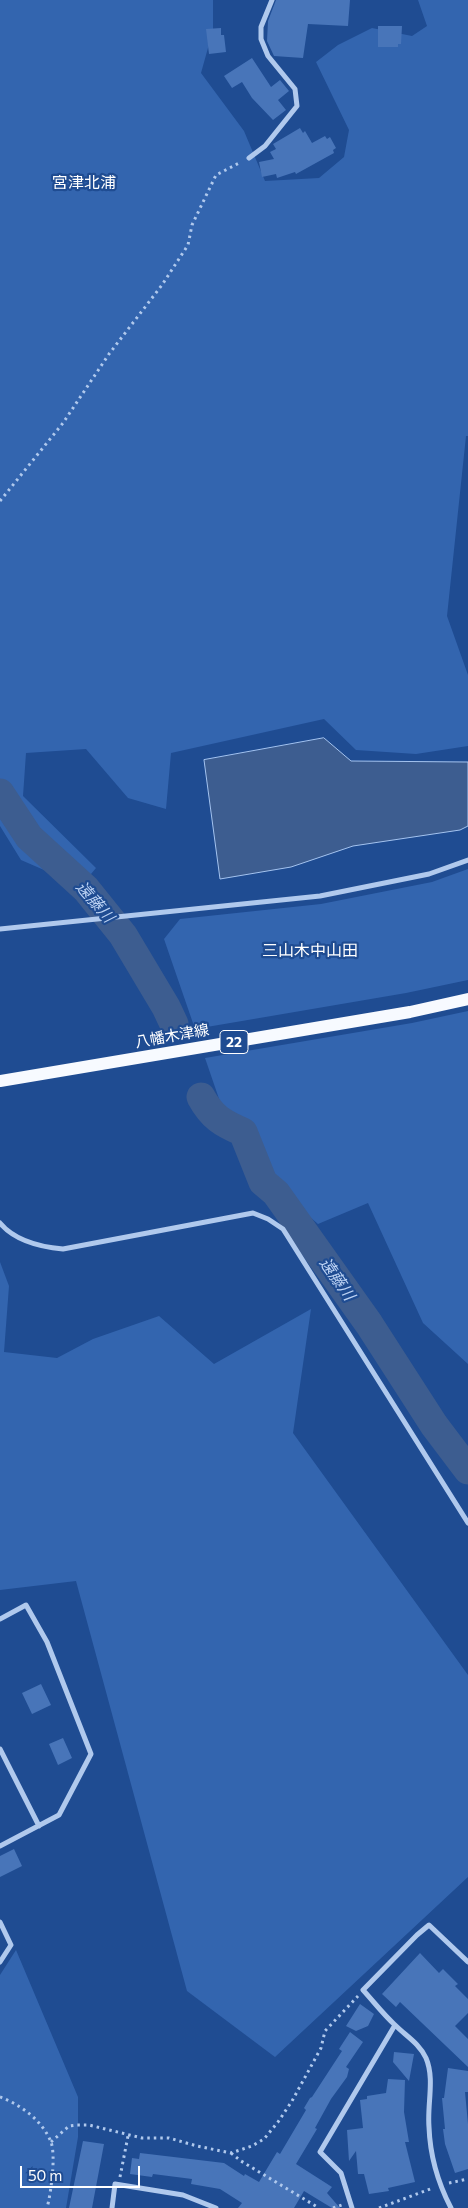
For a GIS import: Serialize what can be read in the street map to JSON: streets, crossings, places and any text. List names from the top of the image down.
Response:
{
  "streets": {
    "main road": ["八幡木津線", "22"]
  },
  "districts": ["宮津北浦", "三山木中山田"],
  "water": ["遠藤川"],
  "scale_bar": "50 m"
}
